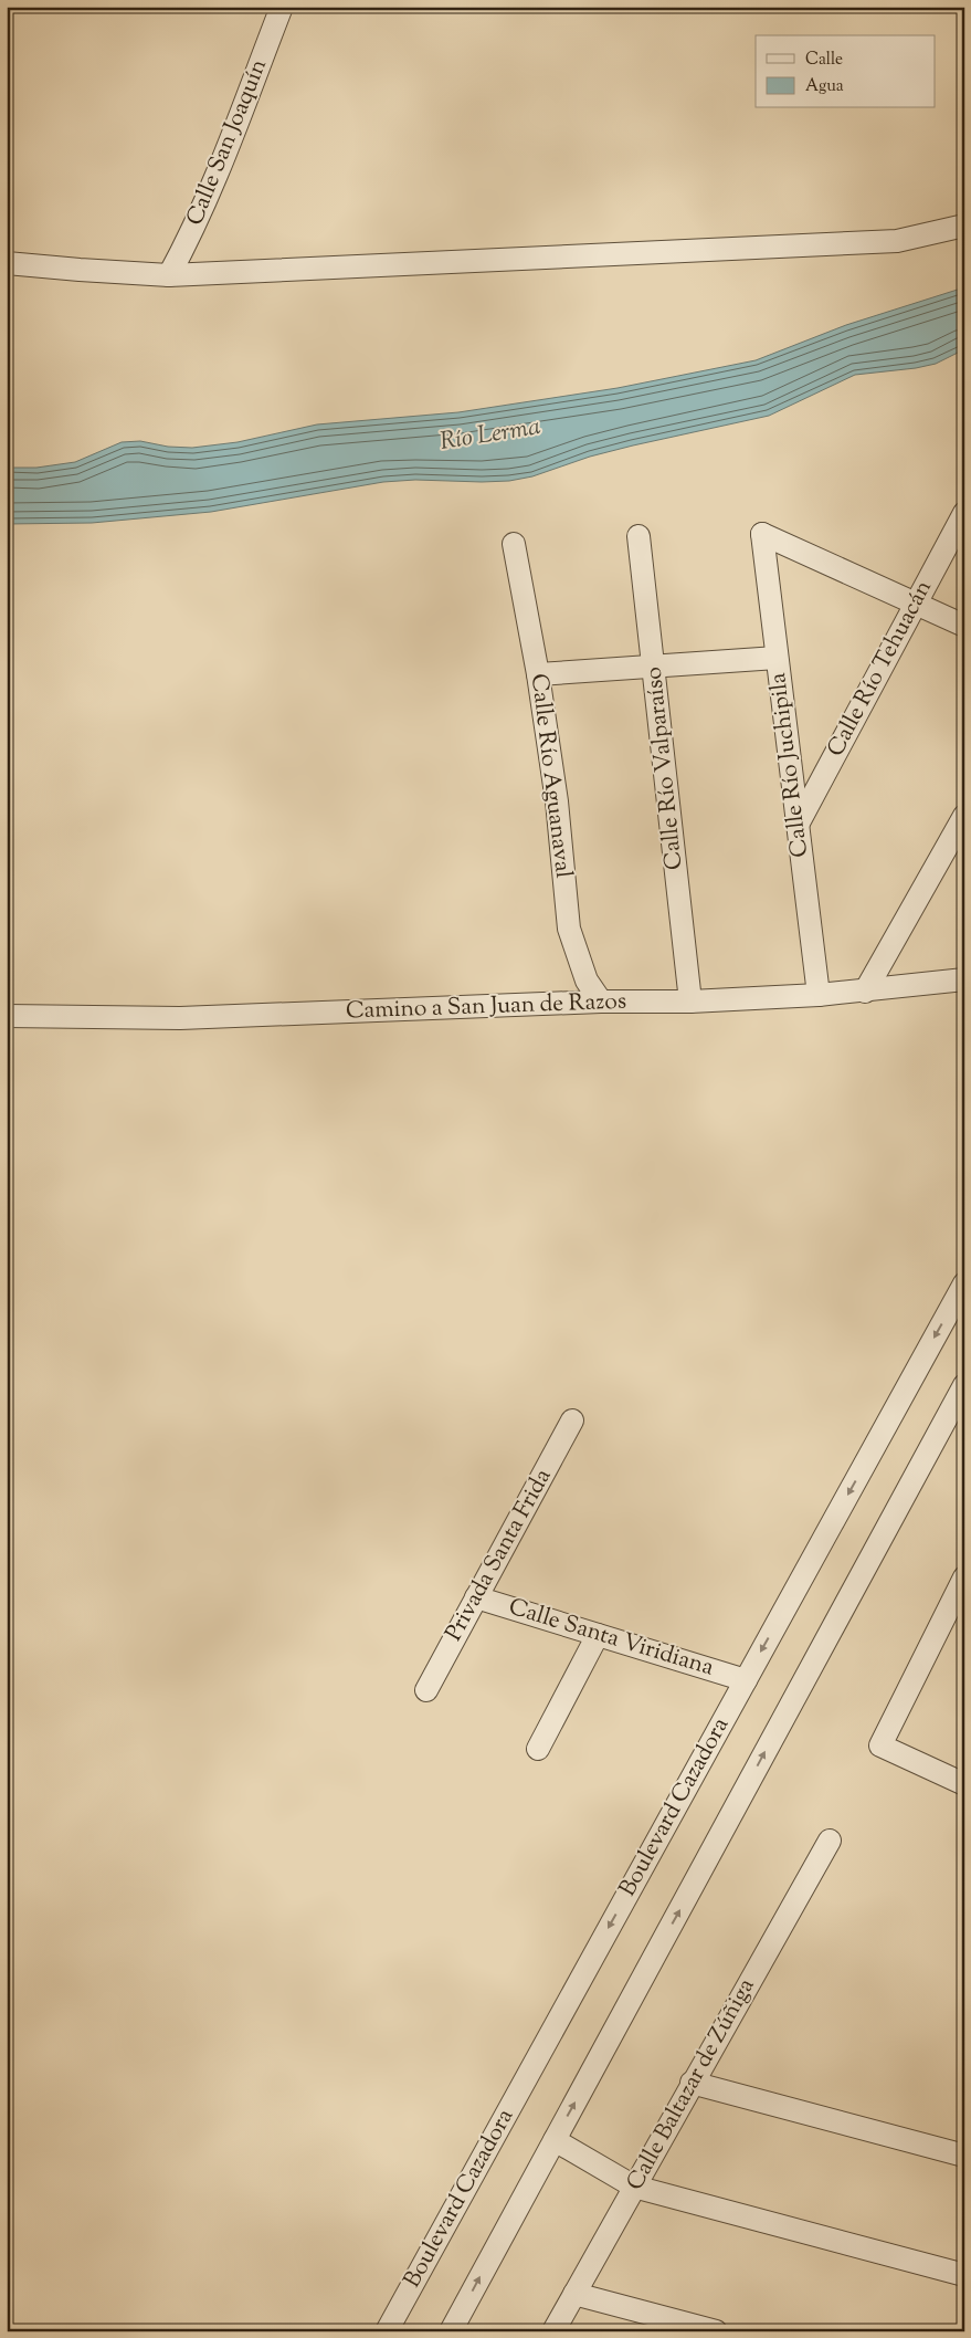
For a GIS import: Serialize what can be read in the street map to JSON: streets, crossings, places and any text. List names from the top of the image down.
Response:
{
  "streets": {
    "street": [
      "Calle San Joaquín",
      "Calle Río Tehuacán",
      "Calle Río Juchipila",
      "Calle Río Valparaíso",
      "Calle Río Aguanaval",
      "Camino a San Juan de Razos",
      "Privada Santa Frida",
      "Calle Santa Viridiana",
      "Boulevard Cazadora",
      "Calle Baltazar de Zúñiga"
    ]
  },
  "crossings": [
    ["Calle Río Tehuacán", "Calle Río Juchipila"],
    ["Calle Río Juchipila", "Camino a San Juan de Razos"],
    ["Calle Río Valparaíso", "Camino a San Juan de Razos"],
    ["Calle Río Aguanaval", "Camino a San Juan de Razos"],
    ["Privada Santa Frida", "Calle Santa Viridiana"],
    ["Calle Santa Viridiana", "Boulevard Cazadora"]
  ],
  "water": ["Río Lerma"],
  "legend": ["Calle", "Agua"]
}
